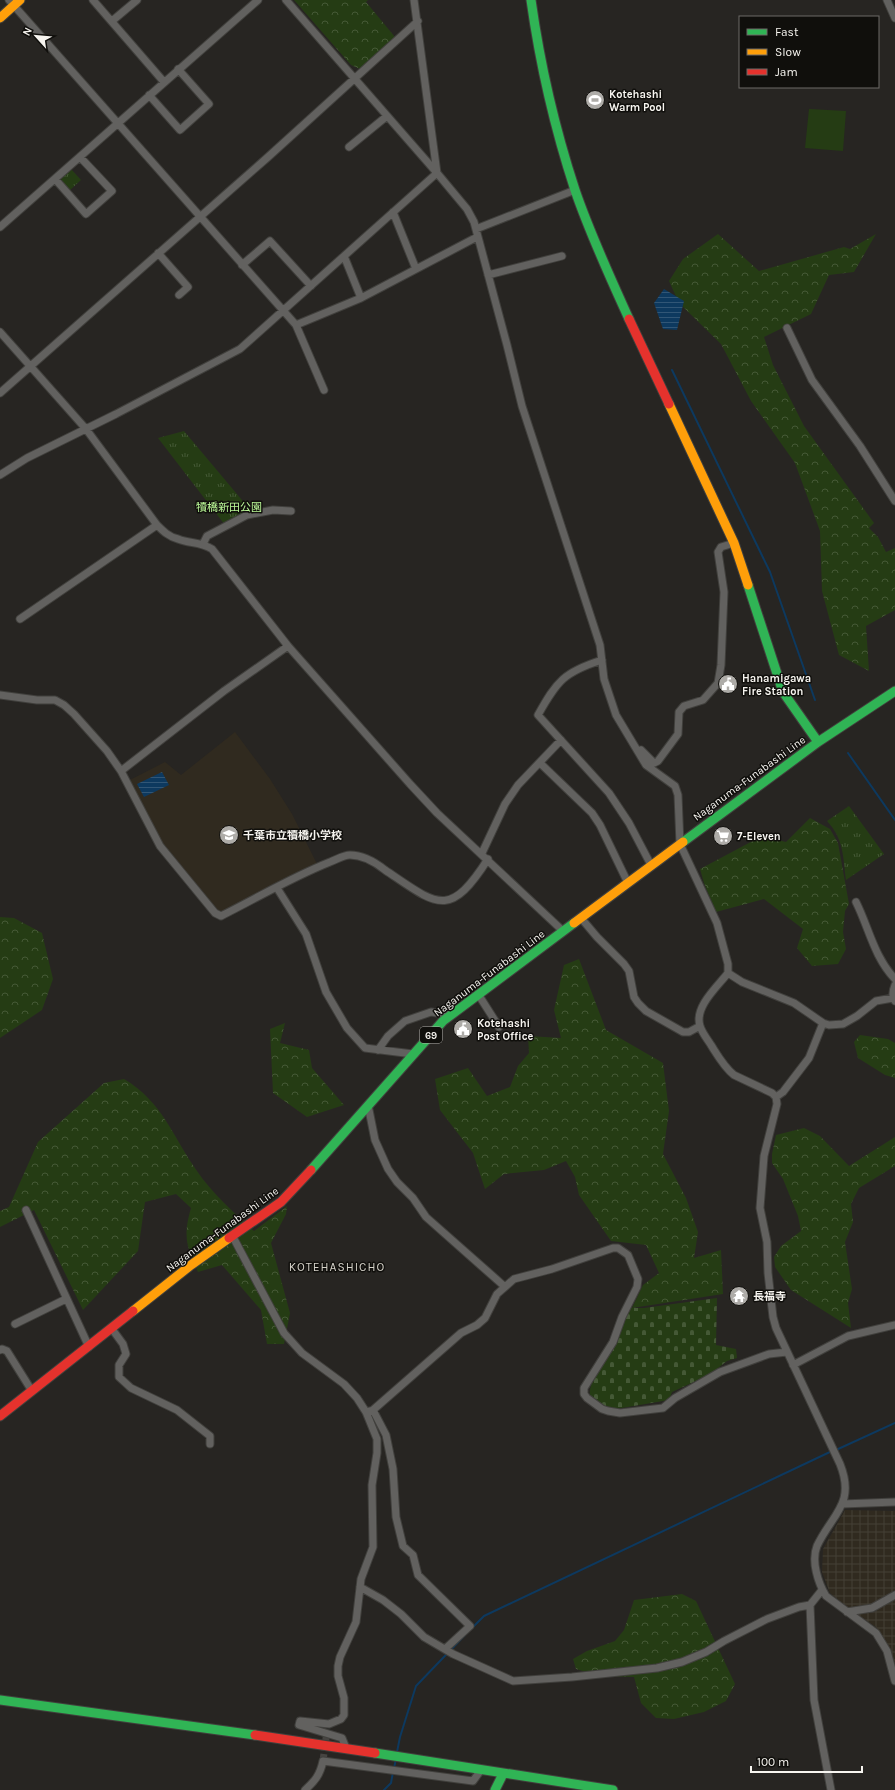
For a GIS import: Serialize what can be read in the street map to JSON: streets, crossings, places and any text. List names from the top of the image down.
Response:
{
  "streets": {
    "street": ["Naganuma-Funabashi Line", "69"]
  },
  "districts": ["KOTEHASHICHO"],
  "parks": ["犢橋新田公園"],
  "places": {
    "sports": ["Kotehashi Warm Pool"],
    "public building": ["Hanamigawa Fire Station", "Kotehashi Post Office"],
    "school or university": ["千葉市立犢橋小学校"],
    "supermarket": ["7-Eleven"],
    "temple": ["長福寺"]
  },
  "legend": ["Fast", "Slow", "Jam"],
  "scale_bar": "100 m",
  "north": "top left"
}
